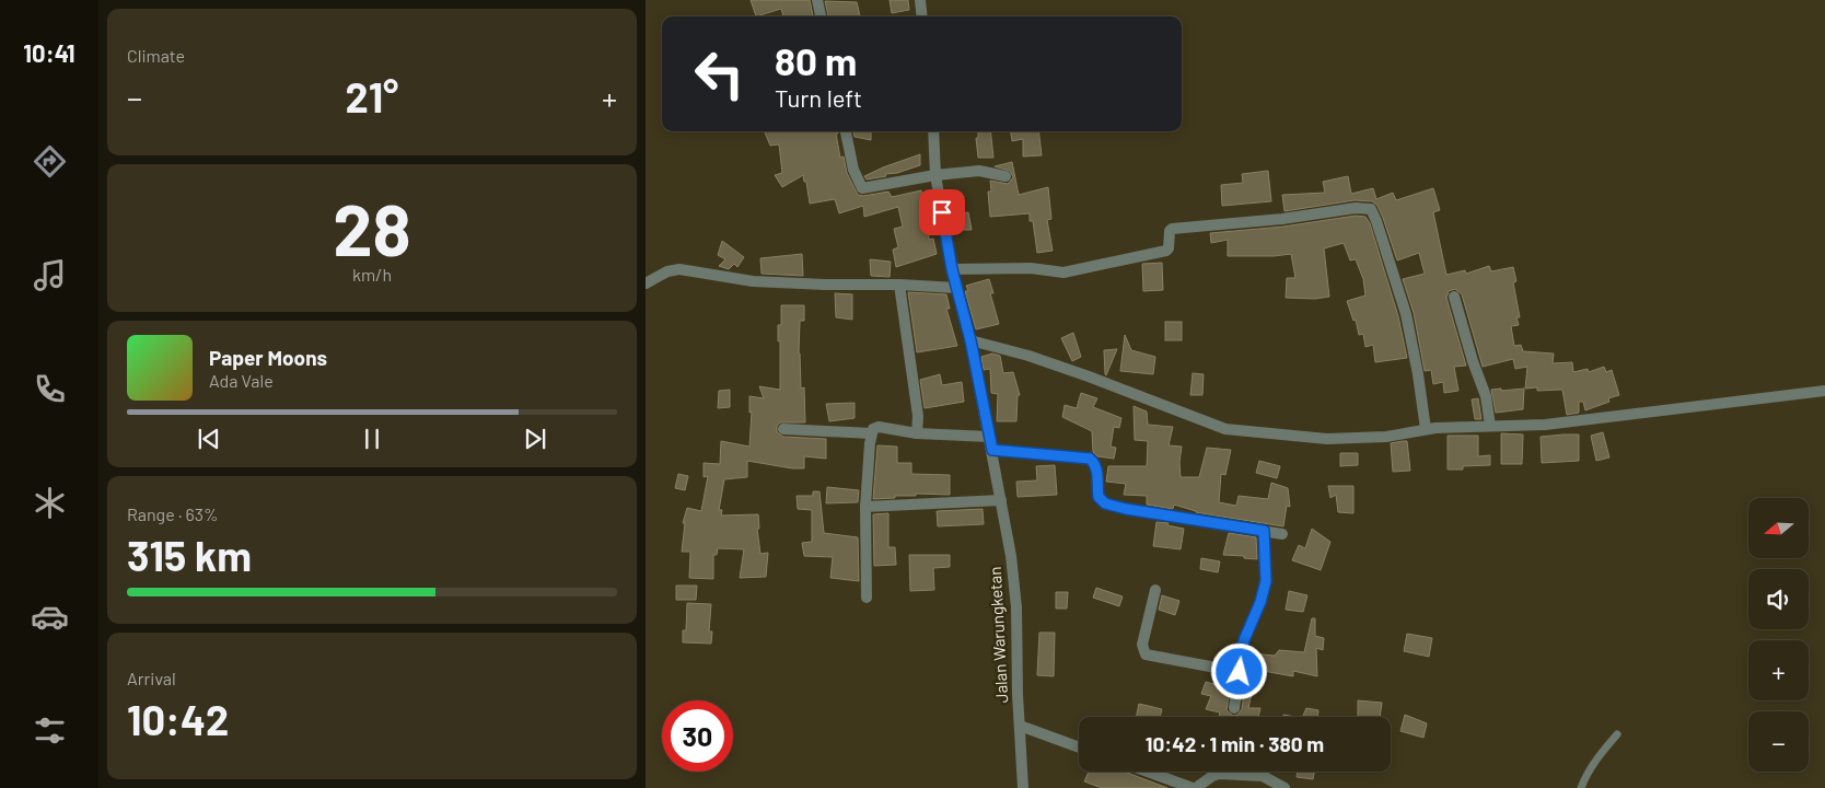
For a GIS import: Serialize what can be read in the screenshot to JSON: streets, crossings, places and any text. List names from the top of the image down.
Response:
{
  "streets": {
    "street": ["Jalan Warungketan"]
  },
  "north": "left",
  "page": {
    "tabs": "10:41",
    "tile": [
      "Climate",
      ["28", "km/h"],
      ["Range · 63%", "315 km"],
      ["Arrival", "10:42"]
    ],
    "turn": ["80 m", "Turn left"],
    "heat": ["−", "21°", "+"],
    "song": ["Paper Moons", "Ada Vale"],
    "map_buttons": ["+", "−"],
    "limit": "30",
    "trip": "10:42 · 1 min · 380 m"
  }
}
